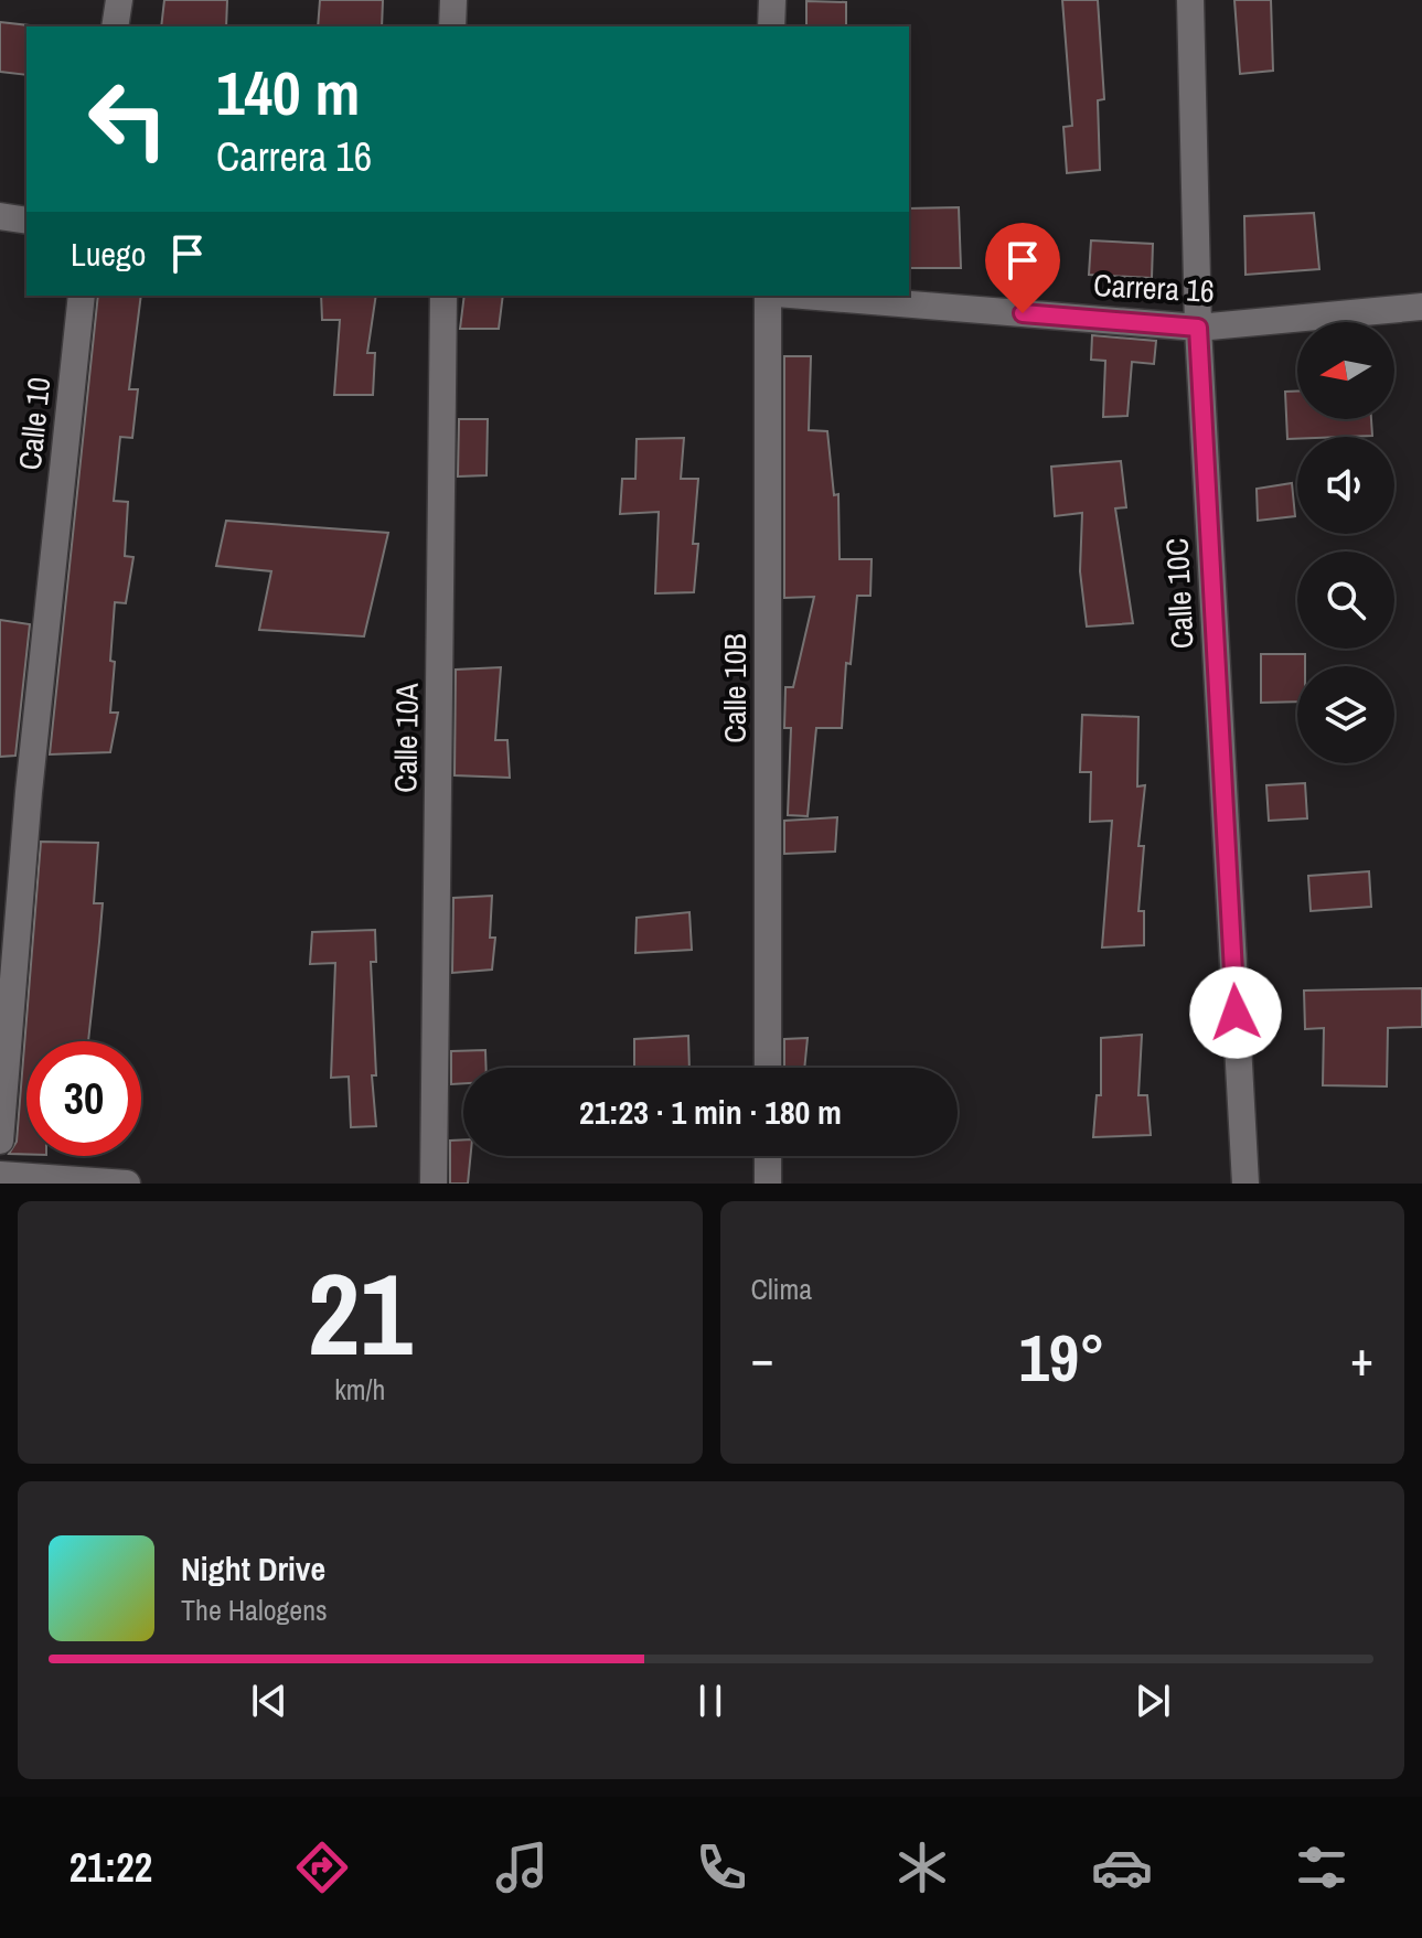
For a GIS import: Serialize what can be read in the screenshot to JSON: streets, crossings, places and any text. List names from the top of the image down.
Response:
{
  "streets": {
    "street": [
      "Carrera 16",
      "Calle 10",
      "Calle 10C",
      "Calle 10B",
      "Calle 10A"
    ]
  },
  "crossings": [
    ["Carrera 16", "Calle 10C"]
  ],
  "north": "left",
  "page": {
    "turn": ["140 m", "Carrera 16"],
    "then": "Luego",
    "limit": "30",
    "trip": "21:23 · 1 min · 180 m",
    "tile": [
      ["21", "km/h"],
      "Clima"
    ],
    "heat": ["−", "19°", "+"],
    "song": ["Night Drive", "The Halogens"],
    "tabs": "21:22"
  }
}
